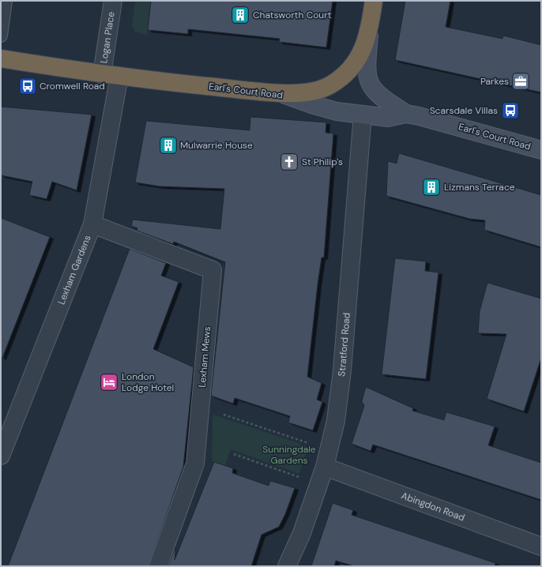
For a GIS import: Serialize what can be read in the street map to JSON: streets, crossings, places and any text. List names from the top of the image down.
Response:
{
  "streets": {
    "highway": ["Earl's Court Road"],
    "street": [
      "Logan Place",
      "Lexham Gardens",
      "Stratford Road",
      "Lexham Mews",
      "Abingdon Road"
    ]
  },
  "crossings": [
    ["Logan Place", "Earl's Court Road"],
    ["Earl's Court Road", "Lexham Gardens"],
    ["Earl's Court Road", "Stratford Road"],
    ["Lexham Gardens", "Lexham Mews"],
    ["Stratford Road", "Abingdon Road"]
  ],
  "parks": ["Sunningdale Gardens"],
  "places": {
    "building": ["Chatsworth Court", "Mulwarrie House", "Lizmans Terrace"],
    "office": ["Parkes"],
    "bus stop": ["Cromwell Road", "Scarsdale Villas"],
    "church": ["St Philip's"],
    "hotel": ["London Lodge Hotel"]
  }
}
